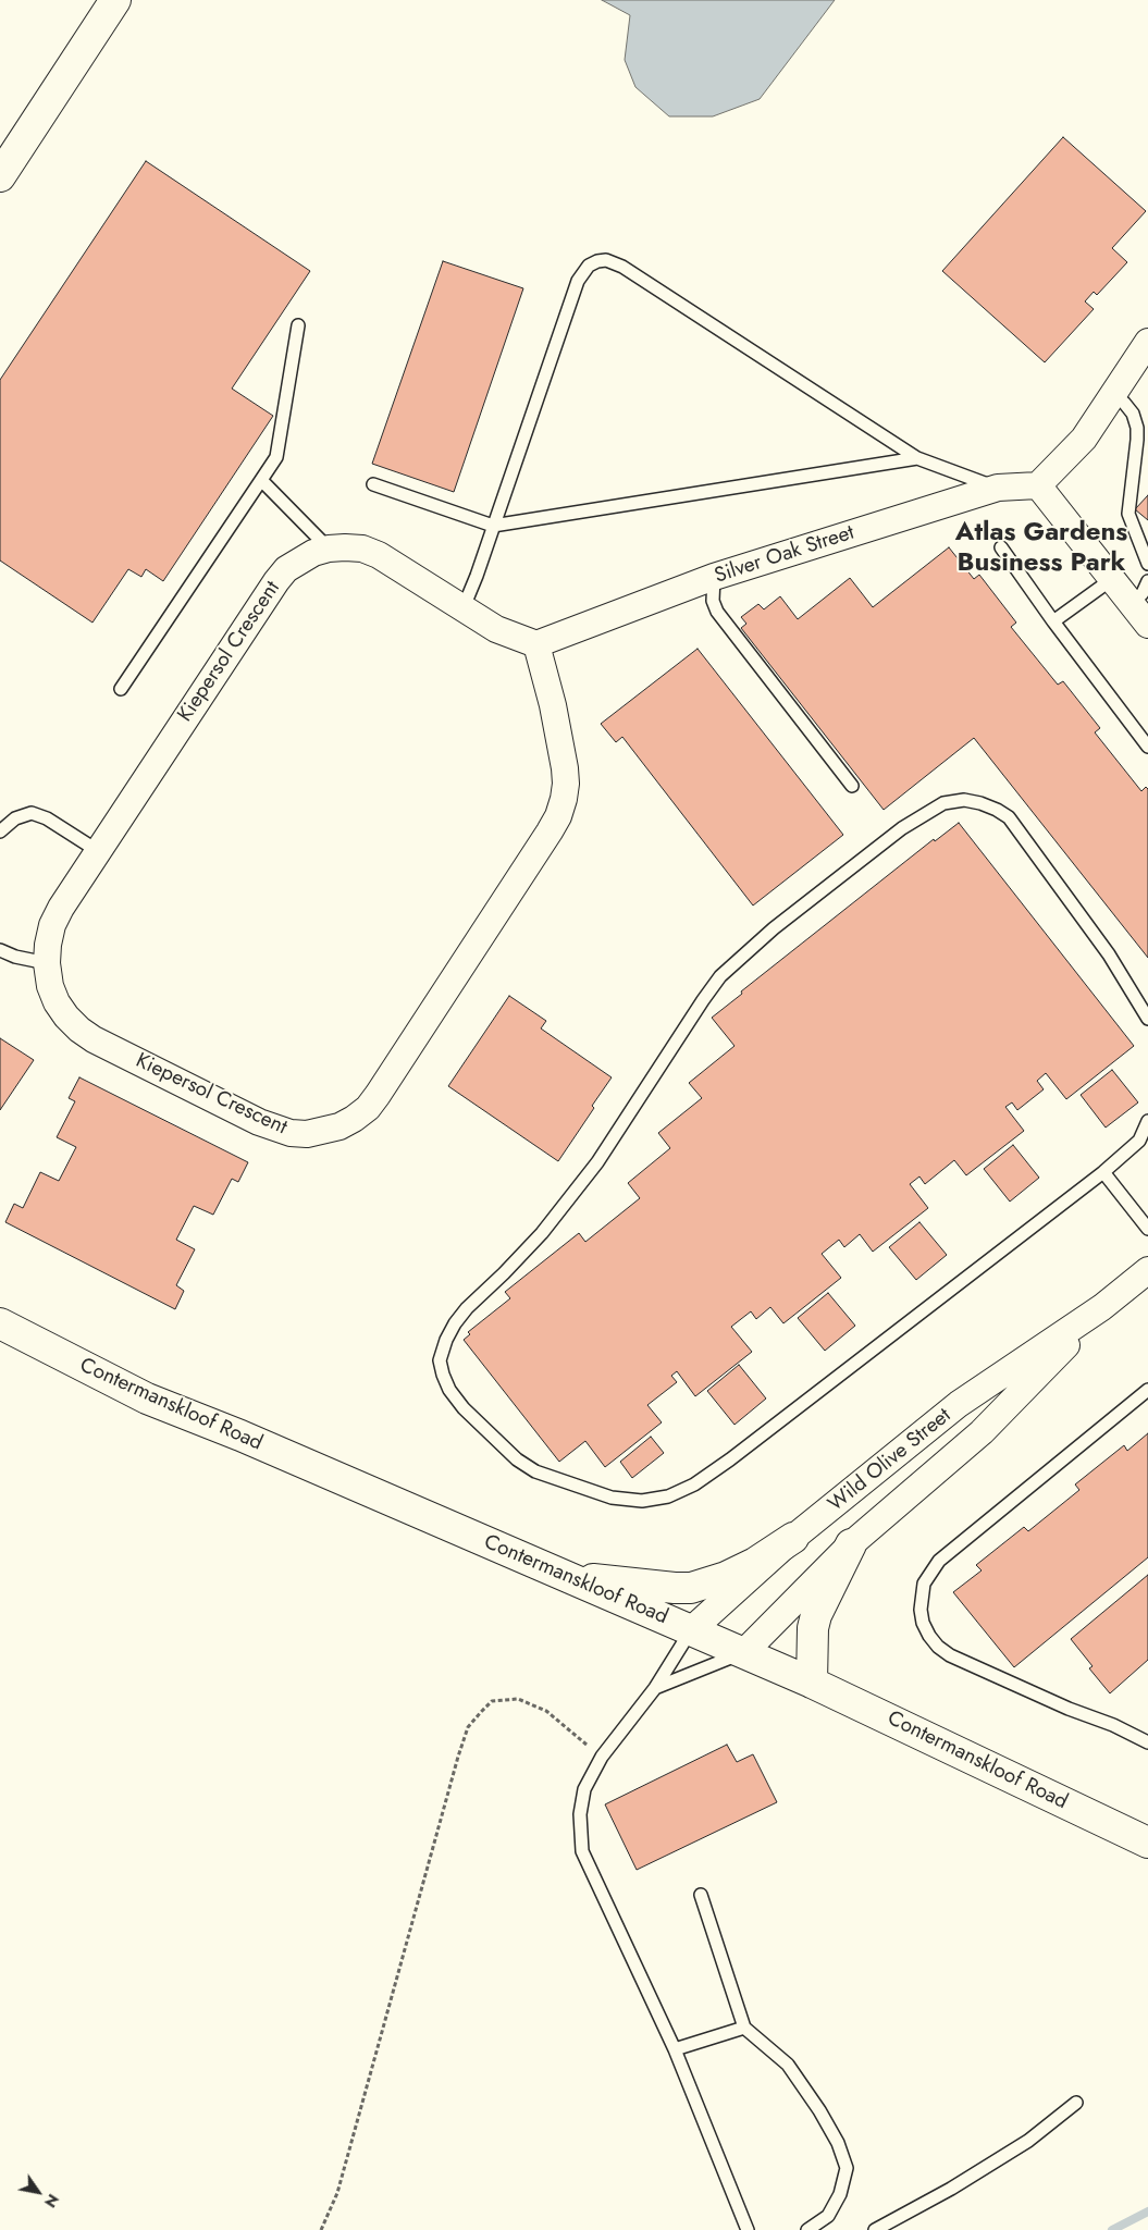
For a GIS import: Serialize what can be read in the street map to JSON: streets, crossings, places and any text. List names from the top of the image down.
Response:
{
  "streets": {
    "street": [
      "Silver Oak Street",
      "Kiepersol Crescent",
      "Contermanskloof Road",
      "Wild Olive Street"
    ]
  },
  "crossings": [
    ["Silver Oak Street", "Kiepersol Crescent"],
    ["Contermanskloof Road", "Wild Olive Street"]
  ],
  "districts": ["Atlas Gardens Business Park"],
  "north": "bottom right"
}
